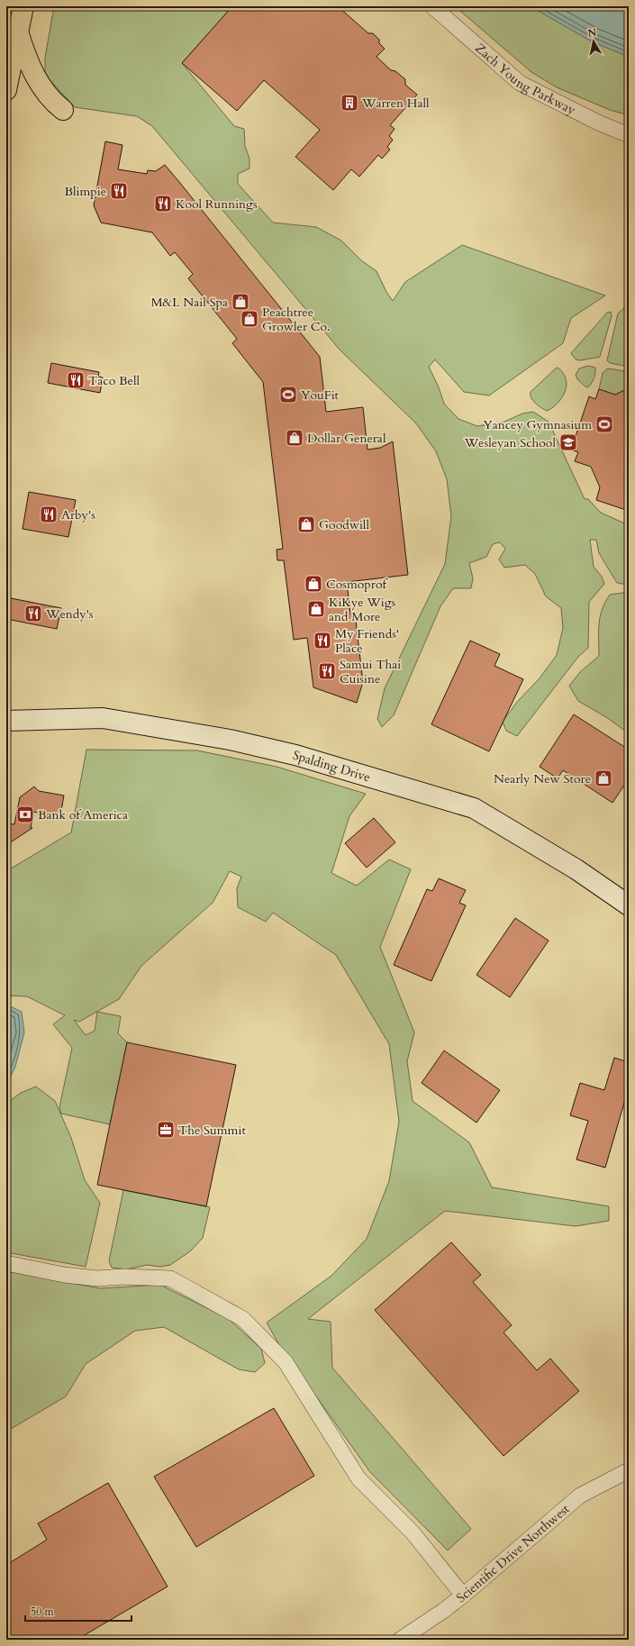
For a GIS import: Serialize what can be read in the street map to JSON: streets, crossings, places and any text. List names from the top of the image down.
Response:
{
  "streets": {
    "main road": ["Spalding Drive"],
    "street": ["Zach Young Parkway", "Scientific Drive Northwest"]
  },
  "places": {
    "building": ["Warren Hall"],
    "restaurant": [
      "Blimpie",
      "Kool Runnings",
      "Taco Bell",
      "Arby's",
      "Wendy's",
      "My Friends' Place",
      "Samui Thai Cuisine"
    ],
    "shop": [
      "M&L Nail Spa",
      "Peachtree Growler Co.",
      "Dollar General",
      "Goodwill",
      "Cosmoprof",
      "KiKye Wigs and More",
      "Nearly New Store"
    ],
    "sports": ["YouFit", "Yancey Gymnasium"],
    "school or university": ["Wesleyan School"],
    "bank": ["Bank of America"],
    "office": ["The Summit"]
  },
  "scale_bar": "50 m",
  "north": "top"
}
